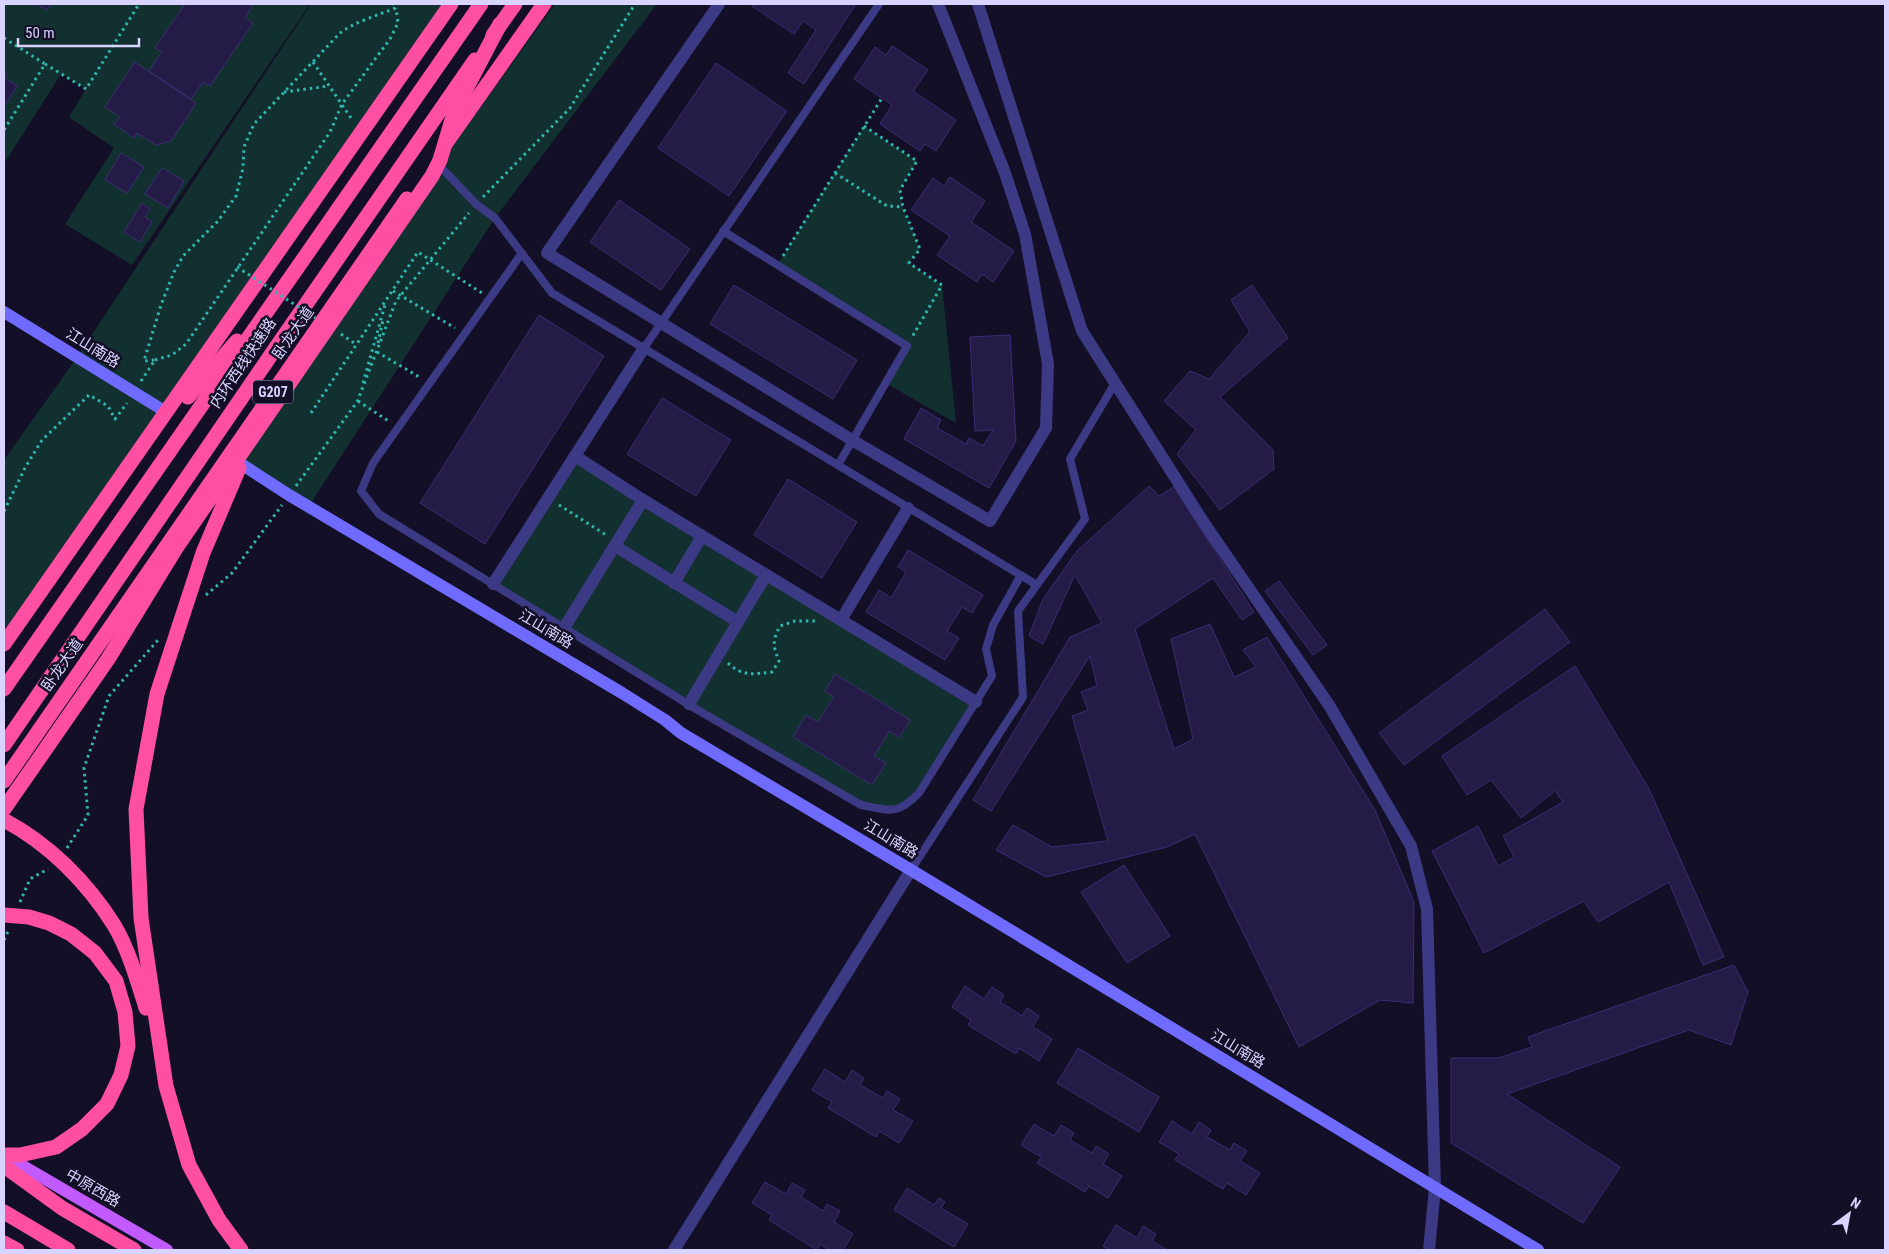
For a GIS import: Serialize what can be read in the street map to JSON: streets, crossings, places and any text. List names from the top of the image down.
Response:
{
  "streets": {
    "highway": ["卧龙大道", "内环西线快速路", "G207"],
    "main road": ["中原西路"],
    "street": ["江山南路"]
  },
  "crossings": [
    ["卧龙大道", "江山南路"]
  ],
  "scale_bar": "50 m",
  "north": "top right"
}
